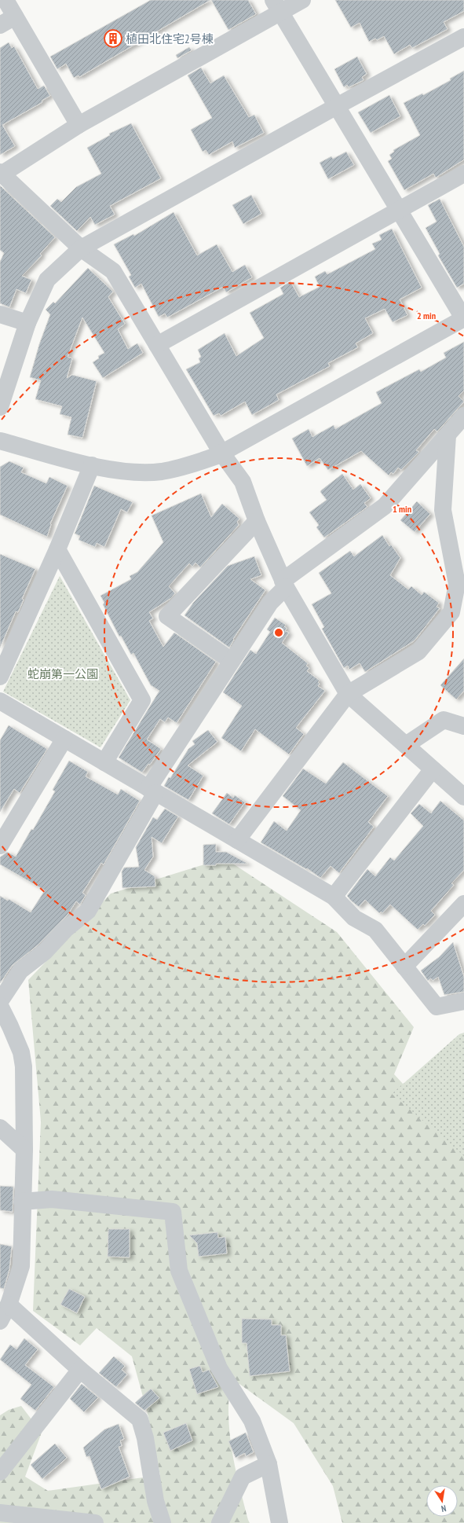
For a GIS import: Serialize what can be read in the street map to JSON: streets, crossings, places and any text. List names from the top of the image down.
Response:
{
  "parks": ["蛇崩第一公園"],
  "places": {
    "building": ["植田北住宅2号棟"]
  },
  "north": "bottom",
  "rings": ["2 min", "1 min"]
}
